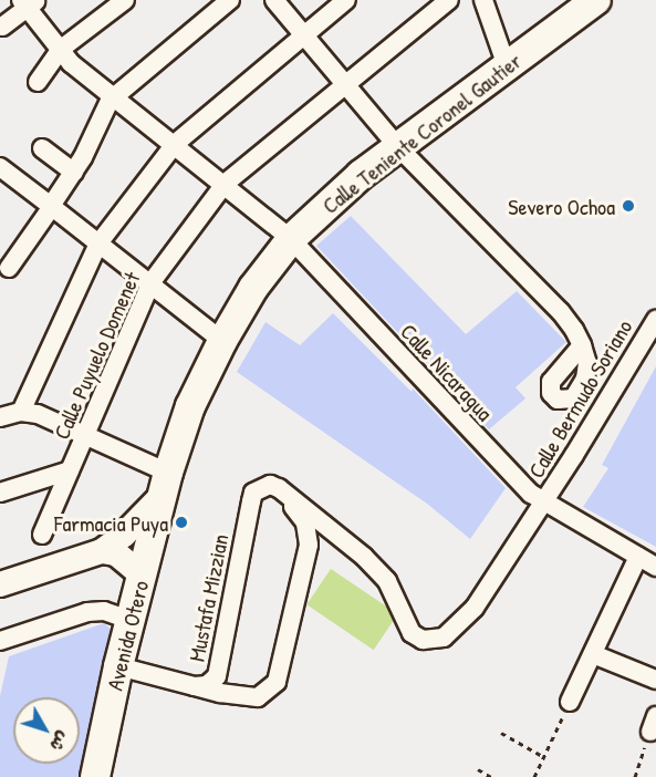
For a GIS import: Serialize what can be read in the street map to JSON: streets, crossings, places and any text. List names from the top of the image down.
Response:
{
  "streets": {
    "main road": ["Calle Teniente Coronel Gautier", "Avenida Otero"],
    "street": [
      "Calle Puyuelo Domenet",
      "Calle Nicaragua",
      "Calle Bermudo Soriano",
      "Mustafa Mizzian"
    ]
  },
  "crossings": [
    ["Calle Teniente Coronel Gautier", "Calle Nicaragua"],
    ["Calle Teniente Coronel Gautier", "Avenida Otero"],
    ["Calle Puyuelo Domenet", "Calle Nicaragua"],
    ["Calle Nicaragua", "Calle Bermudo Soriano"],
    ["Mustafa Mizzian", "Avenida Otero"]
  ],
  "places": ["Severo Ochoa", "Farmacia Puya"],
  "north": "bottom right"
}
